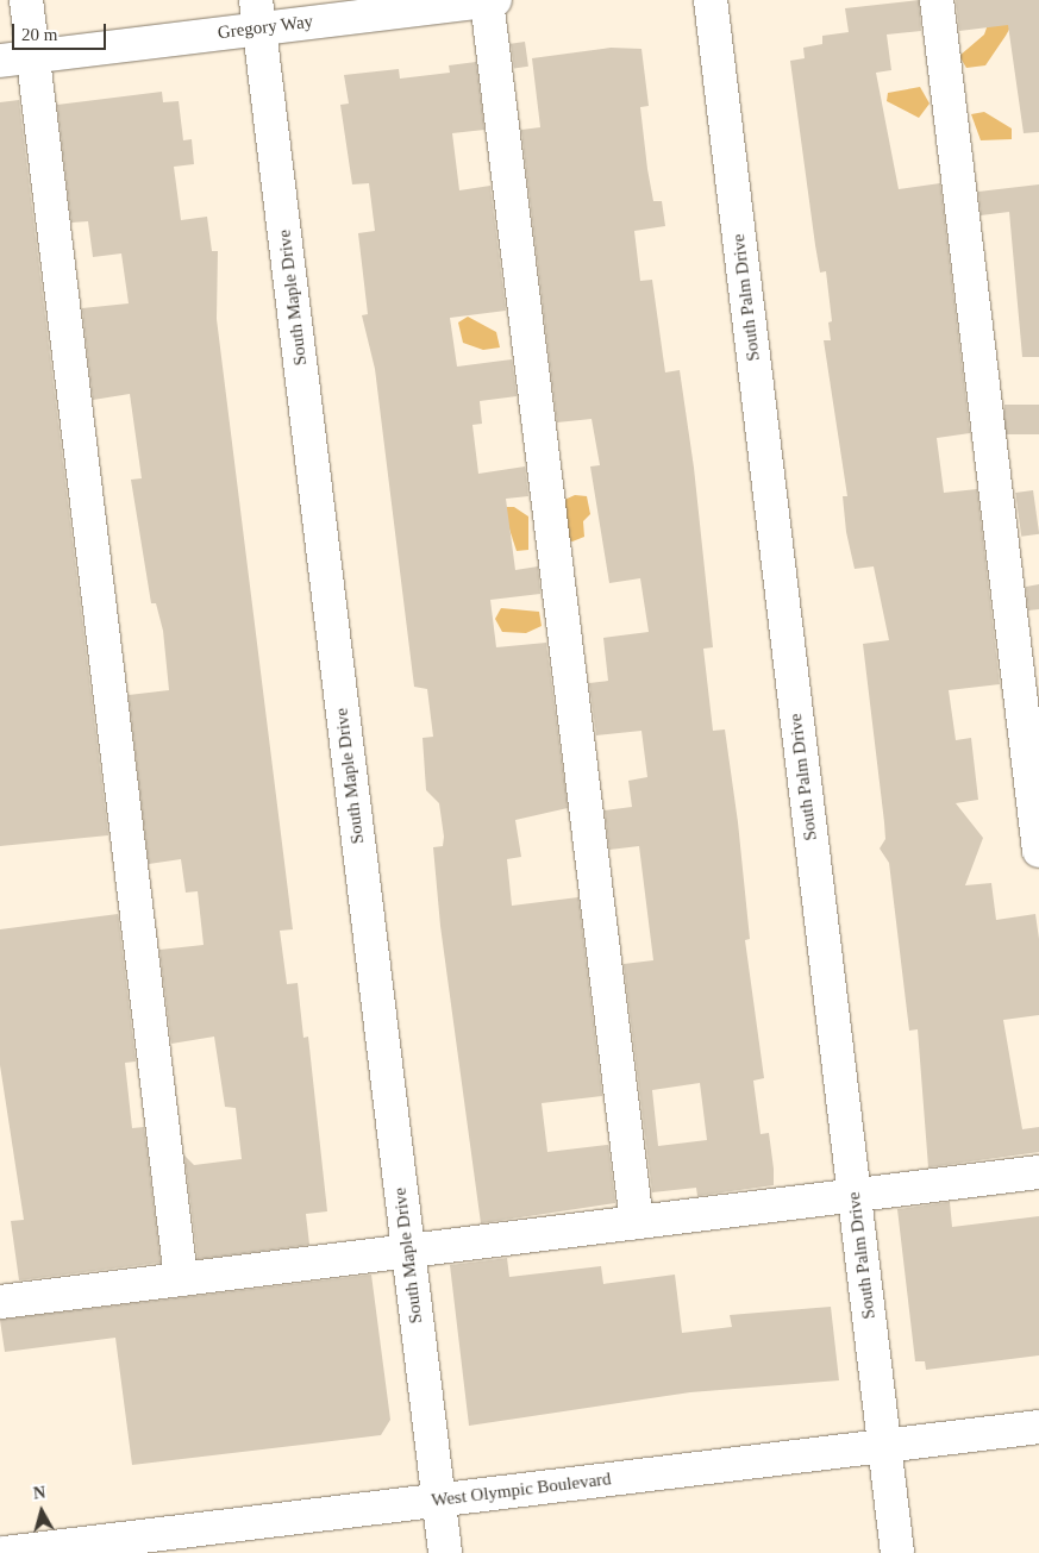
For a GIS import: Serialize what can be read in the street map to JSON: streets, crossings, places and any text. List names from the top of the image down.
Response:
{
  "streets": {
    "street": [
      "Gregory Way",
      "South Maple Drive",
      "South Palm Drive",
      "West Olympic Boulevard"
    ]
  },
  "crossings": [
    ["Gregory Way", "South Maple Drive"],
    ["South Maple Drive", "West Olympic Boulevard"],
    ["South Palm Drive", "West Olympic Boulevard"]
  ],
  "scale_bar": "20 m",
  "north": "top"
}
